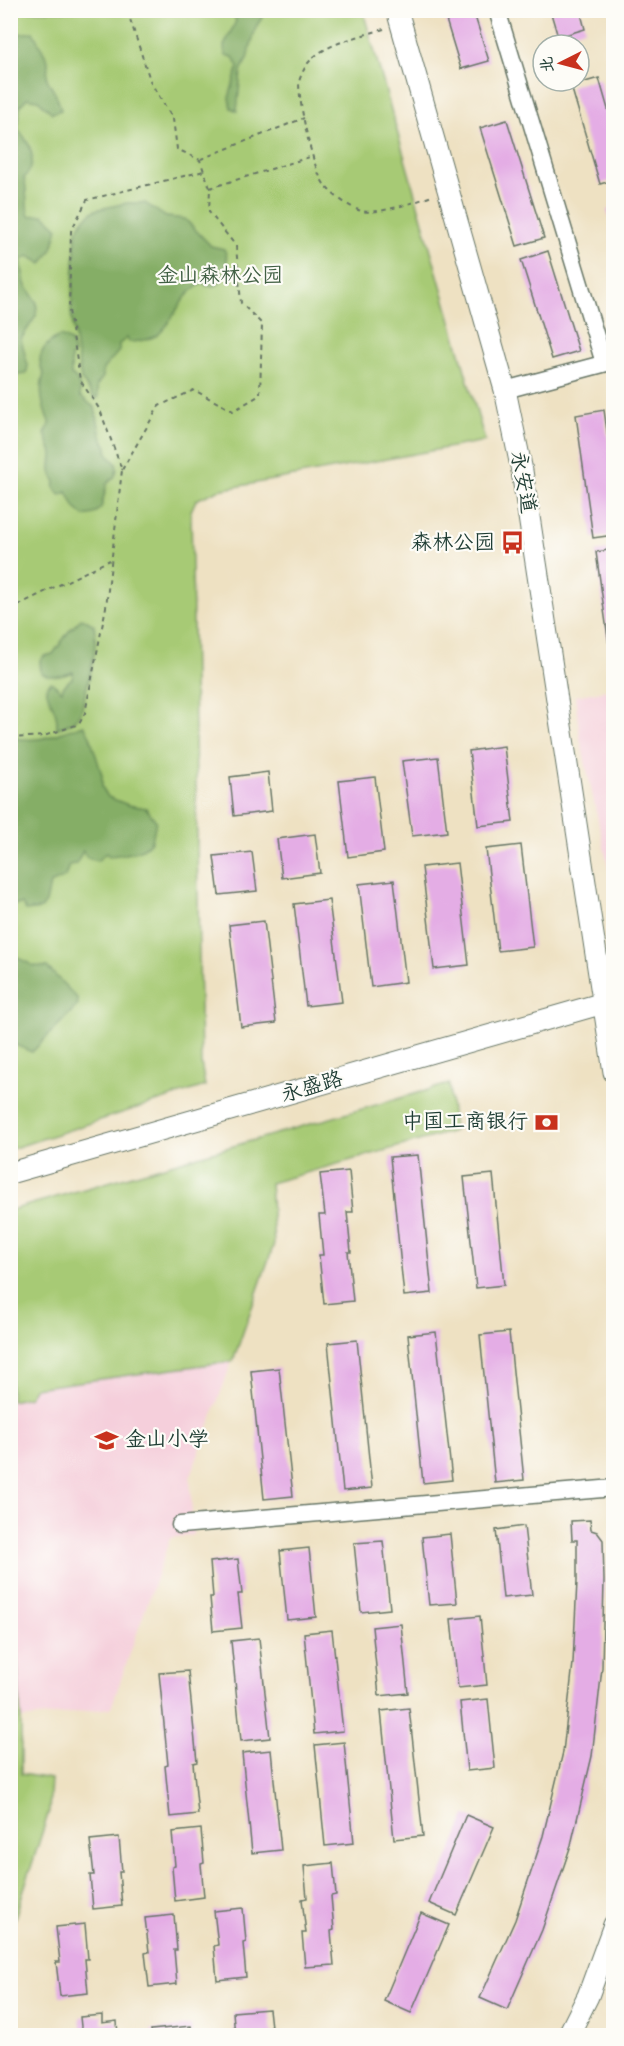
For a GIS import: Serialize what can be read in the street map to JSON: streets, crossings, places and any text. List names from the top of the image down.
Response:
{
  "streets": {
    "main road": ["永安道", "永盛路"]
  },
  "crossings": [
    ["永安道", "永盛路"]
  ],
  "parks": ["金山森林公园"],
  "places": {
    "bus stop": ["森林公园"],
    "bank": ["中国工商银行"],
    "school or university": ["金山小学"]
  },
  "north": "left"
}
